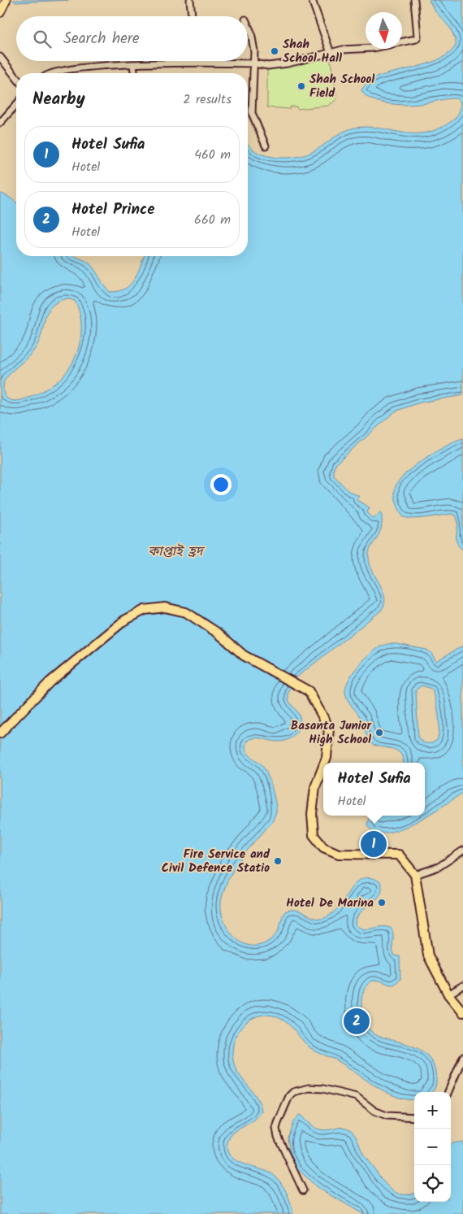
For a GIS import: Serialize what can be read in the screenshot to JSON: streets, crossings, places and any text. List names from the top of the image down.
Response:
{
  "water": ["কাপ্তাই হ্রদ"],
  "places": [
    "Shah School Hall",
    "Shah School Field",
    "Basanta Junior High School",
    "Fire Service and Civil Defence Statio",
    "Hotel De Marina"
  ],
  "north": "bottom",
  "page": {
    "search": "Search here",
    "heading": ["Nearby", "2 results"],
    "list": [
      {
        "mark": "1",
        "name": "Hotel Sufia",
        "note": "Hotel",
        "value": "460 m"
      },
      {
        "mark": "2",
        "name": "Hotel Prince",
        "note": "Hotel",
        "value": "660 m"
      }
    ],
    "popup": ["Hotel Sufia", "Hotel"],
    "pins": ["1", "2"],
    "map_buttons": ["+", "−"]
  }
}
